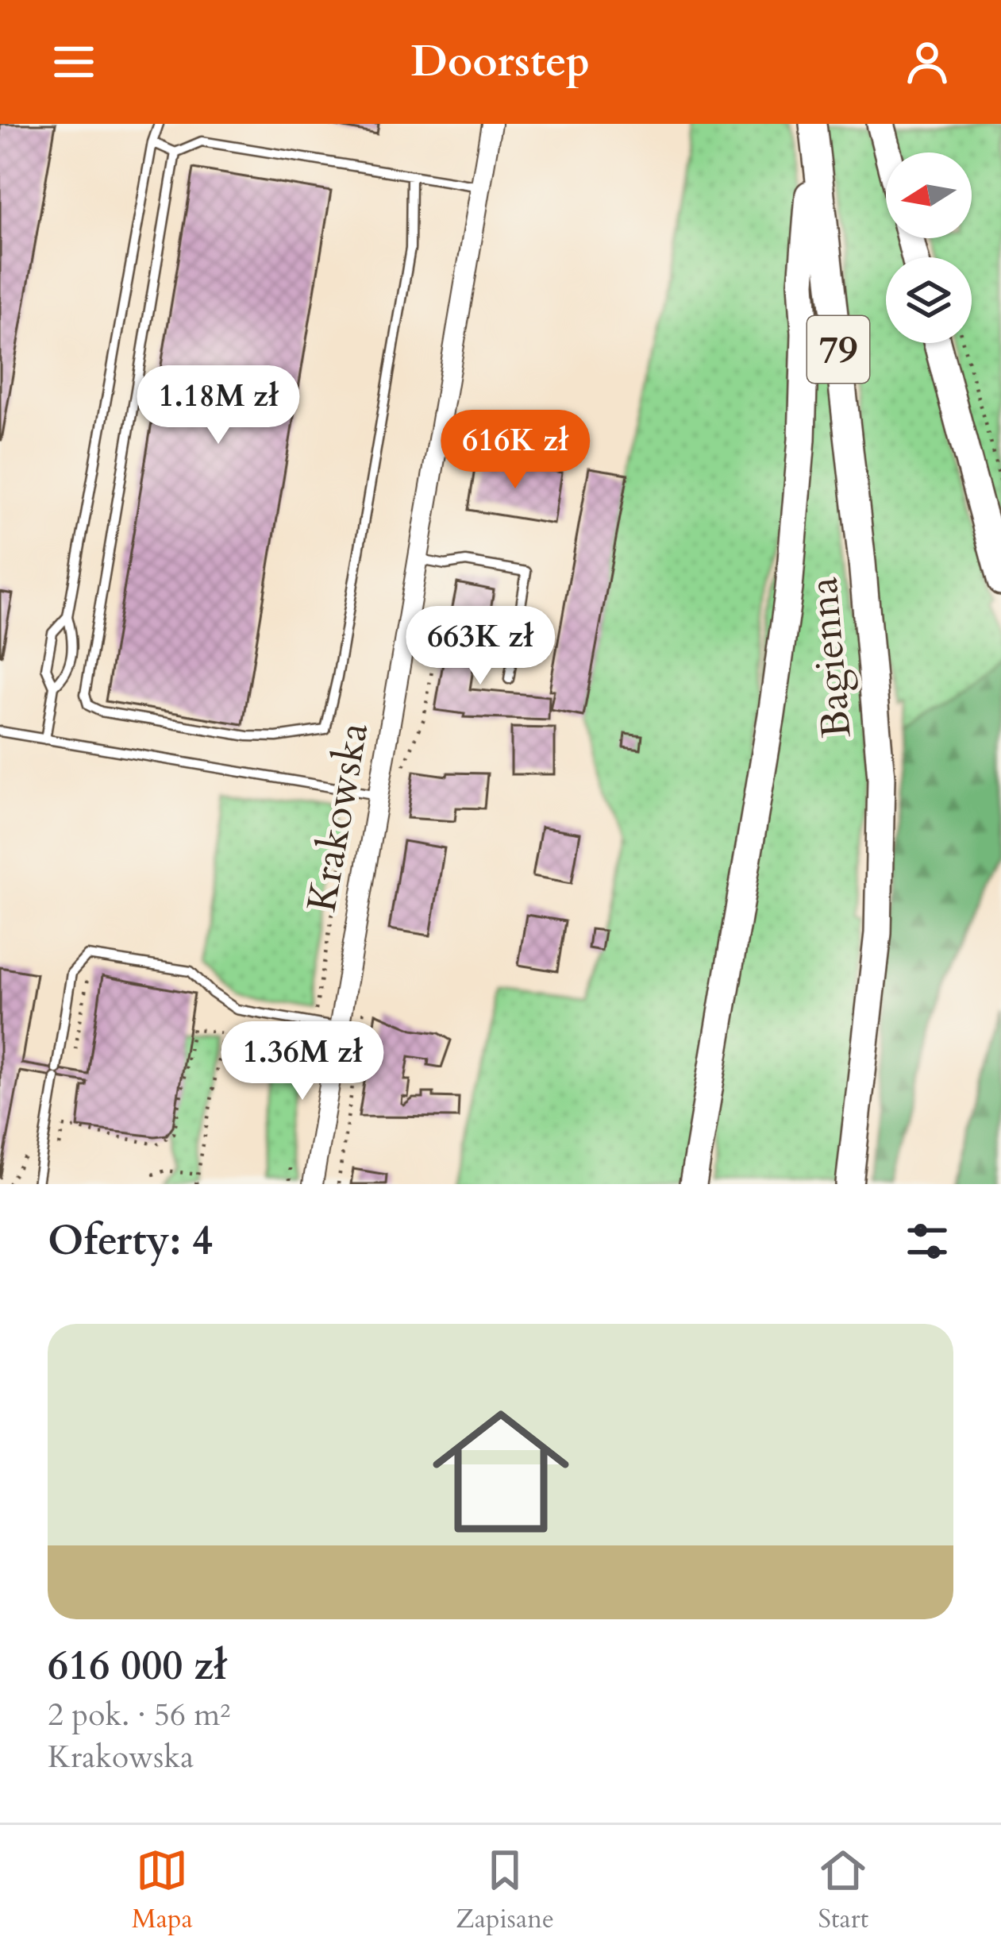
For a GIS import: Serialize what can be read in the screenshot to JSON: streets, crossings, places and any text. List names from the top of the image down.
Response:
{
  "streets": {
    "main road": ["79", "Bagienna"],
    "street": ["Krakowska"]
  },
  "north": "left",
  "page": {
    "header": "Doorstep",
    "price": [
      "1.18M zł",
      "616K zł",
      "663K zł",
      "1.36M zł"
    ],
    "heading": "Oferty: 4",
    "list": [
      {
        "name": "616 000 zł",
        "note": "2 pok. · 56 m² · Krakowska"
      }
    ],
    "tabs": ["Mapa", "Zapisane", "Start"]
  }
}
